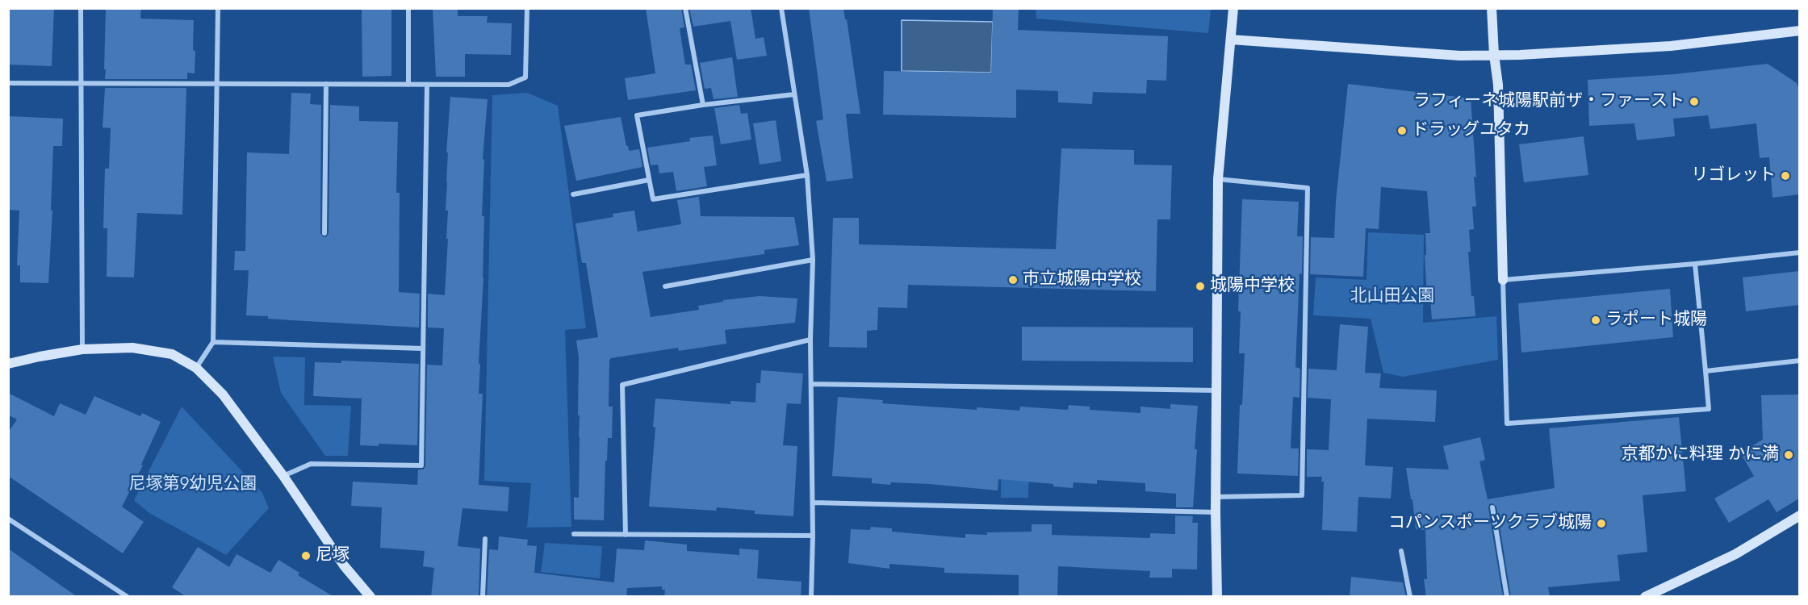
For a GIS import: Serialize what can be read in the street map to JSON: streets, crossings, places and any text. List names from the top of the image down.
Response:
{
  "parks": ["北山田公園", "尼塚第9幼児公園"],
  "places": [
    "ラフィーネ城陽駅前ザ・ファースト",
    "ドラッグユタカ",
    "リゴレット",
    "市立城陽中学校",
    "城陽中学校",
    "ラポート城陽",
    "京都かに料理 かに満",
    "コパンスポーツクラブ城陽",
    "尼塚"
  ]
}
